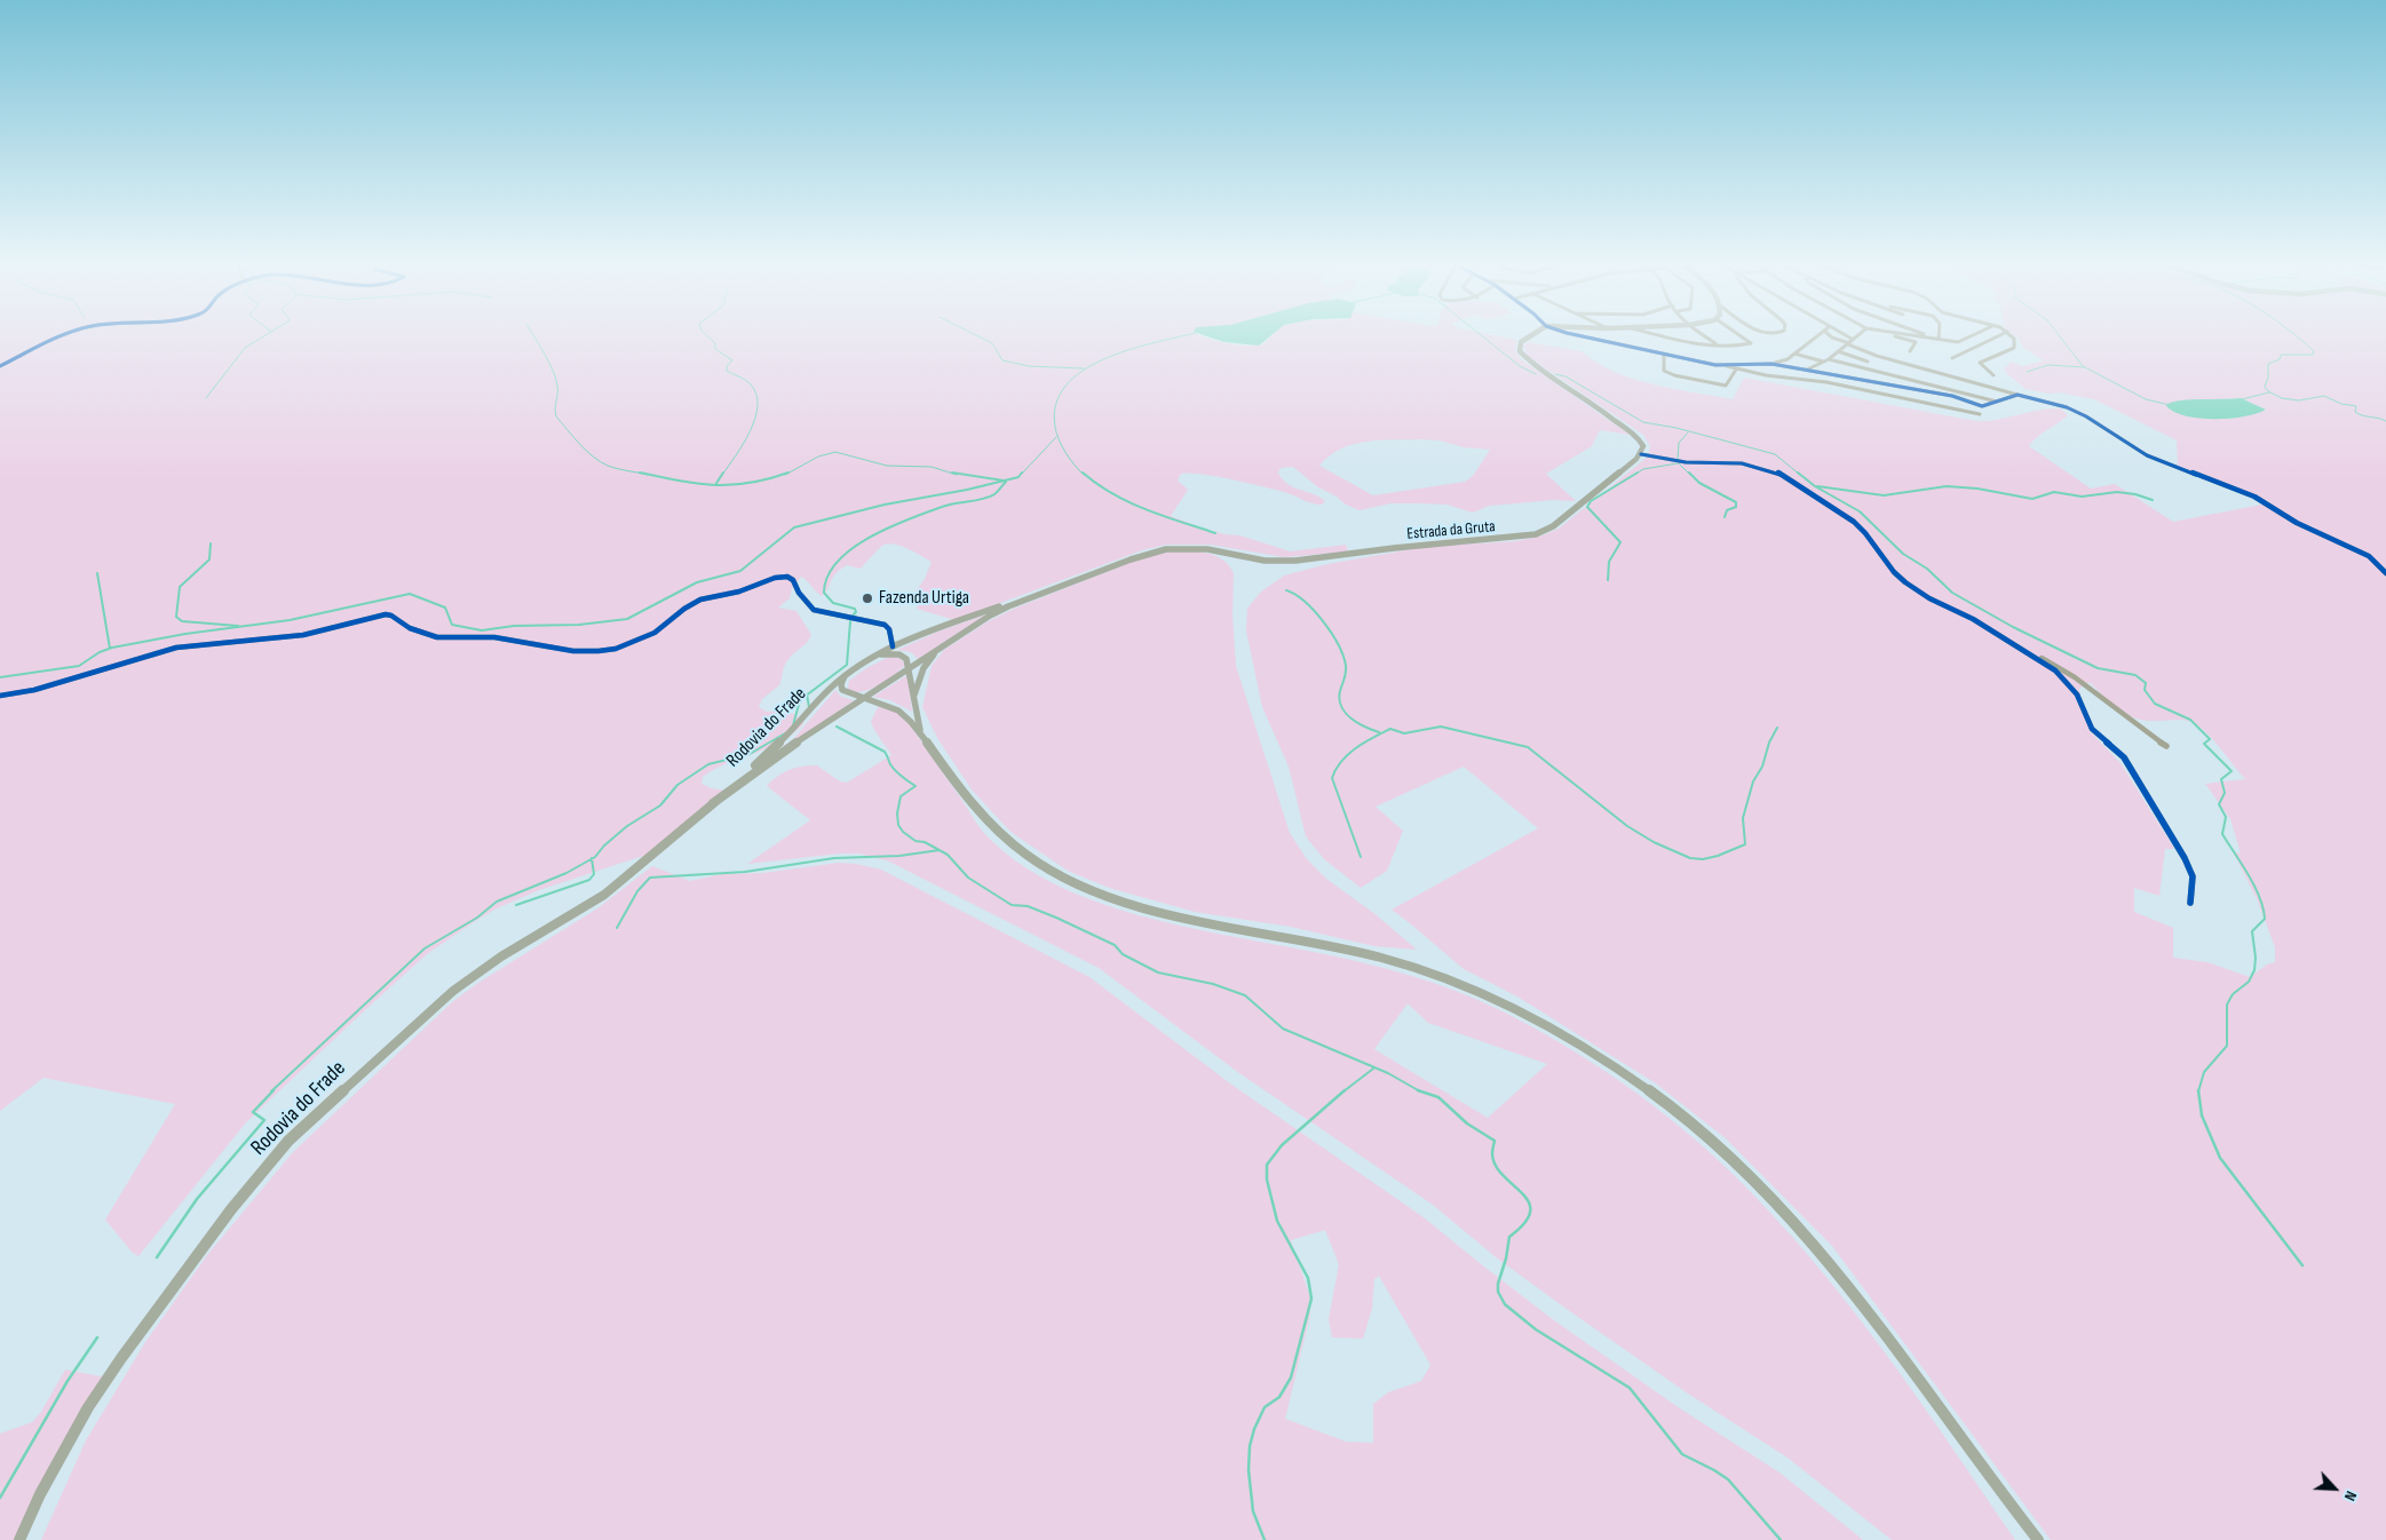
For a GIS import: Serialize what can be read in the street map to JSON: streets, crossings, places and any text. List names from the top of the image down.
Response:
{
  "streets": {
    "main road": ["Estrada da Gruta", "Rodovia do Frade"]
  },
  "crossings": [
    ["Estrada da Gruta", "Rodovia do Frade"]
  ],
  "places": ["Fazenda Urtiga"],
  "north": "bottom right"
}
